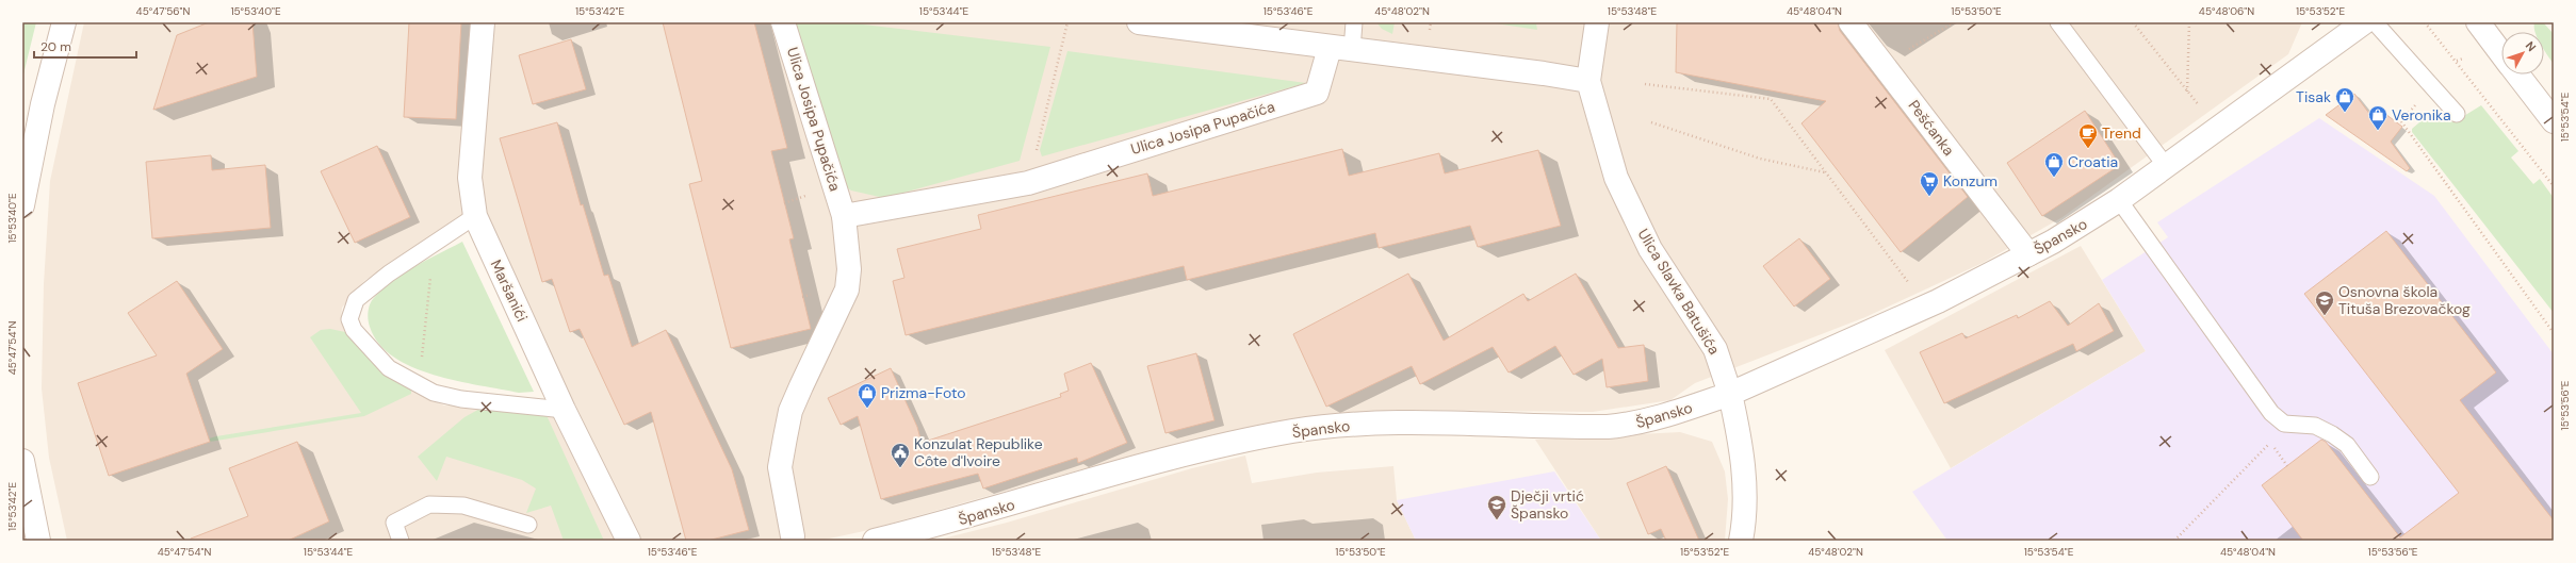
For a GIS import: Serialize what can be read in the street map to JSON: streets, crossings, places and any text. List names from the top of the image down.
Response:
{
  "streets": {
    "street": [
      "Ulica Josipa Pupačića",
      "Pešćanka",
      "Špansko",
      "Maršanići",
      "Ulica Slavka Batušića"
    ]
  },
  "crossings": [
    ["Pešćanka", "Špansko"],
    ["Špansko", "Ulica Slavka Batušića"]
  ],
  "places": {
    "shop": [
      "Tisak",
      "Veronika",
      "Croatia",
      "Prizma-Foto"
    ],
    "cafe": ["Trend"],
    "supermarket": ["Konzum"],
    "school or university": ["Osnovna škola Tituša Brezovačkog", "Dječji vrtić Špansko"],
    "public building": ["Konzulat Republike Côte d'Ivoire"]
  },
  "scale_bar": "20 m",
  "north": "top right",
  "coordinates": [
    "45°47'56\"N",
    "15°53'40\"E",
    "15°53'42\"E",
    "15°53'44\"E",
    "15°53'46\"E",
    "45°48'02\"N",
    "15°53'48\"E",
    "45°48'04\"N",
    "15°53'50\"E",
    "45°48'06\"N",
    "15°53'52\"E",
    "15°53'54\"E",
    "45°47'54\"N",
    "15°53'56\"E"
  ]
}
